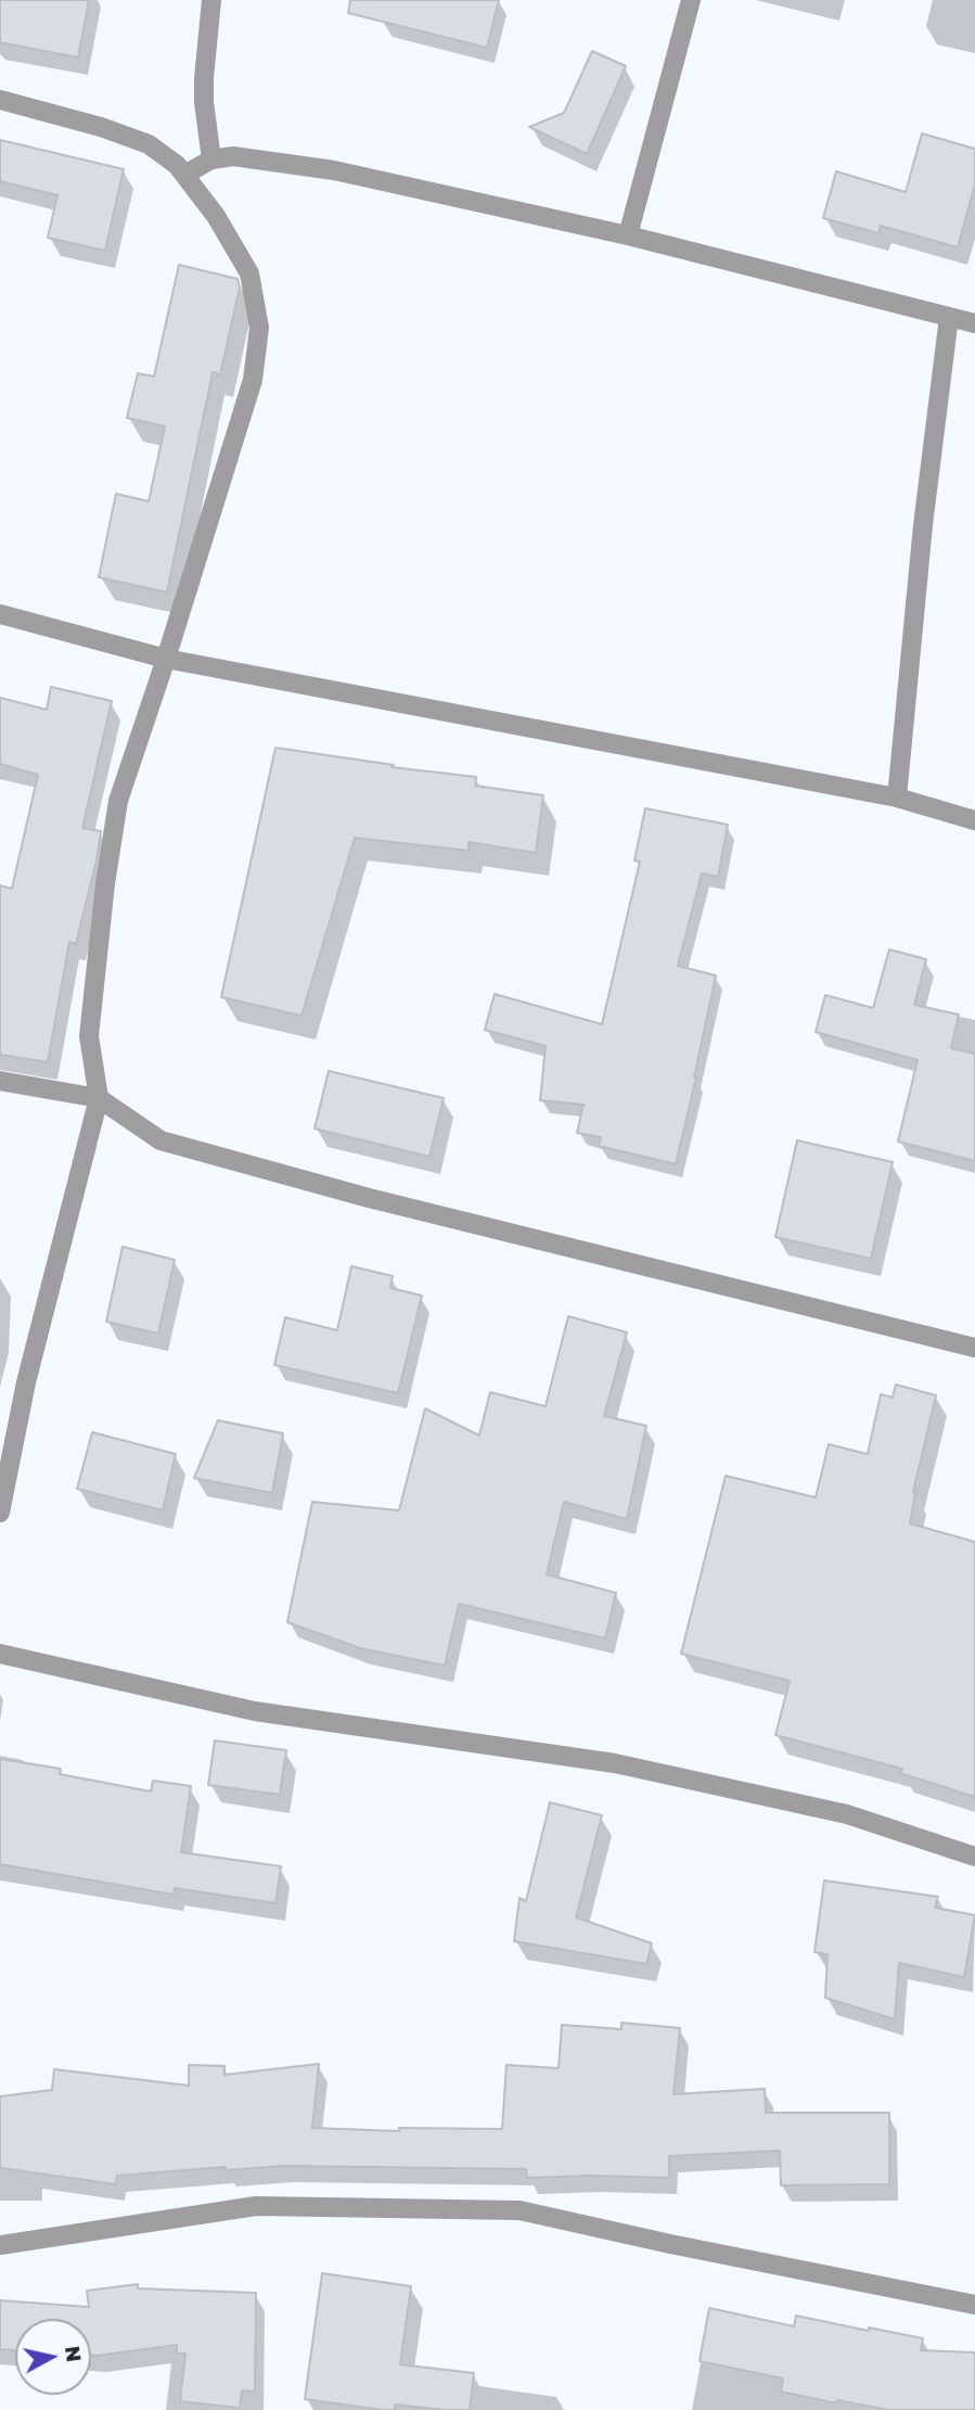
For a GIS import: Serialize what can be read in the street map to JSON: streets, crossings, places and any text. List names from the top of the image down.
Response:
{
  "north": "right"
}
